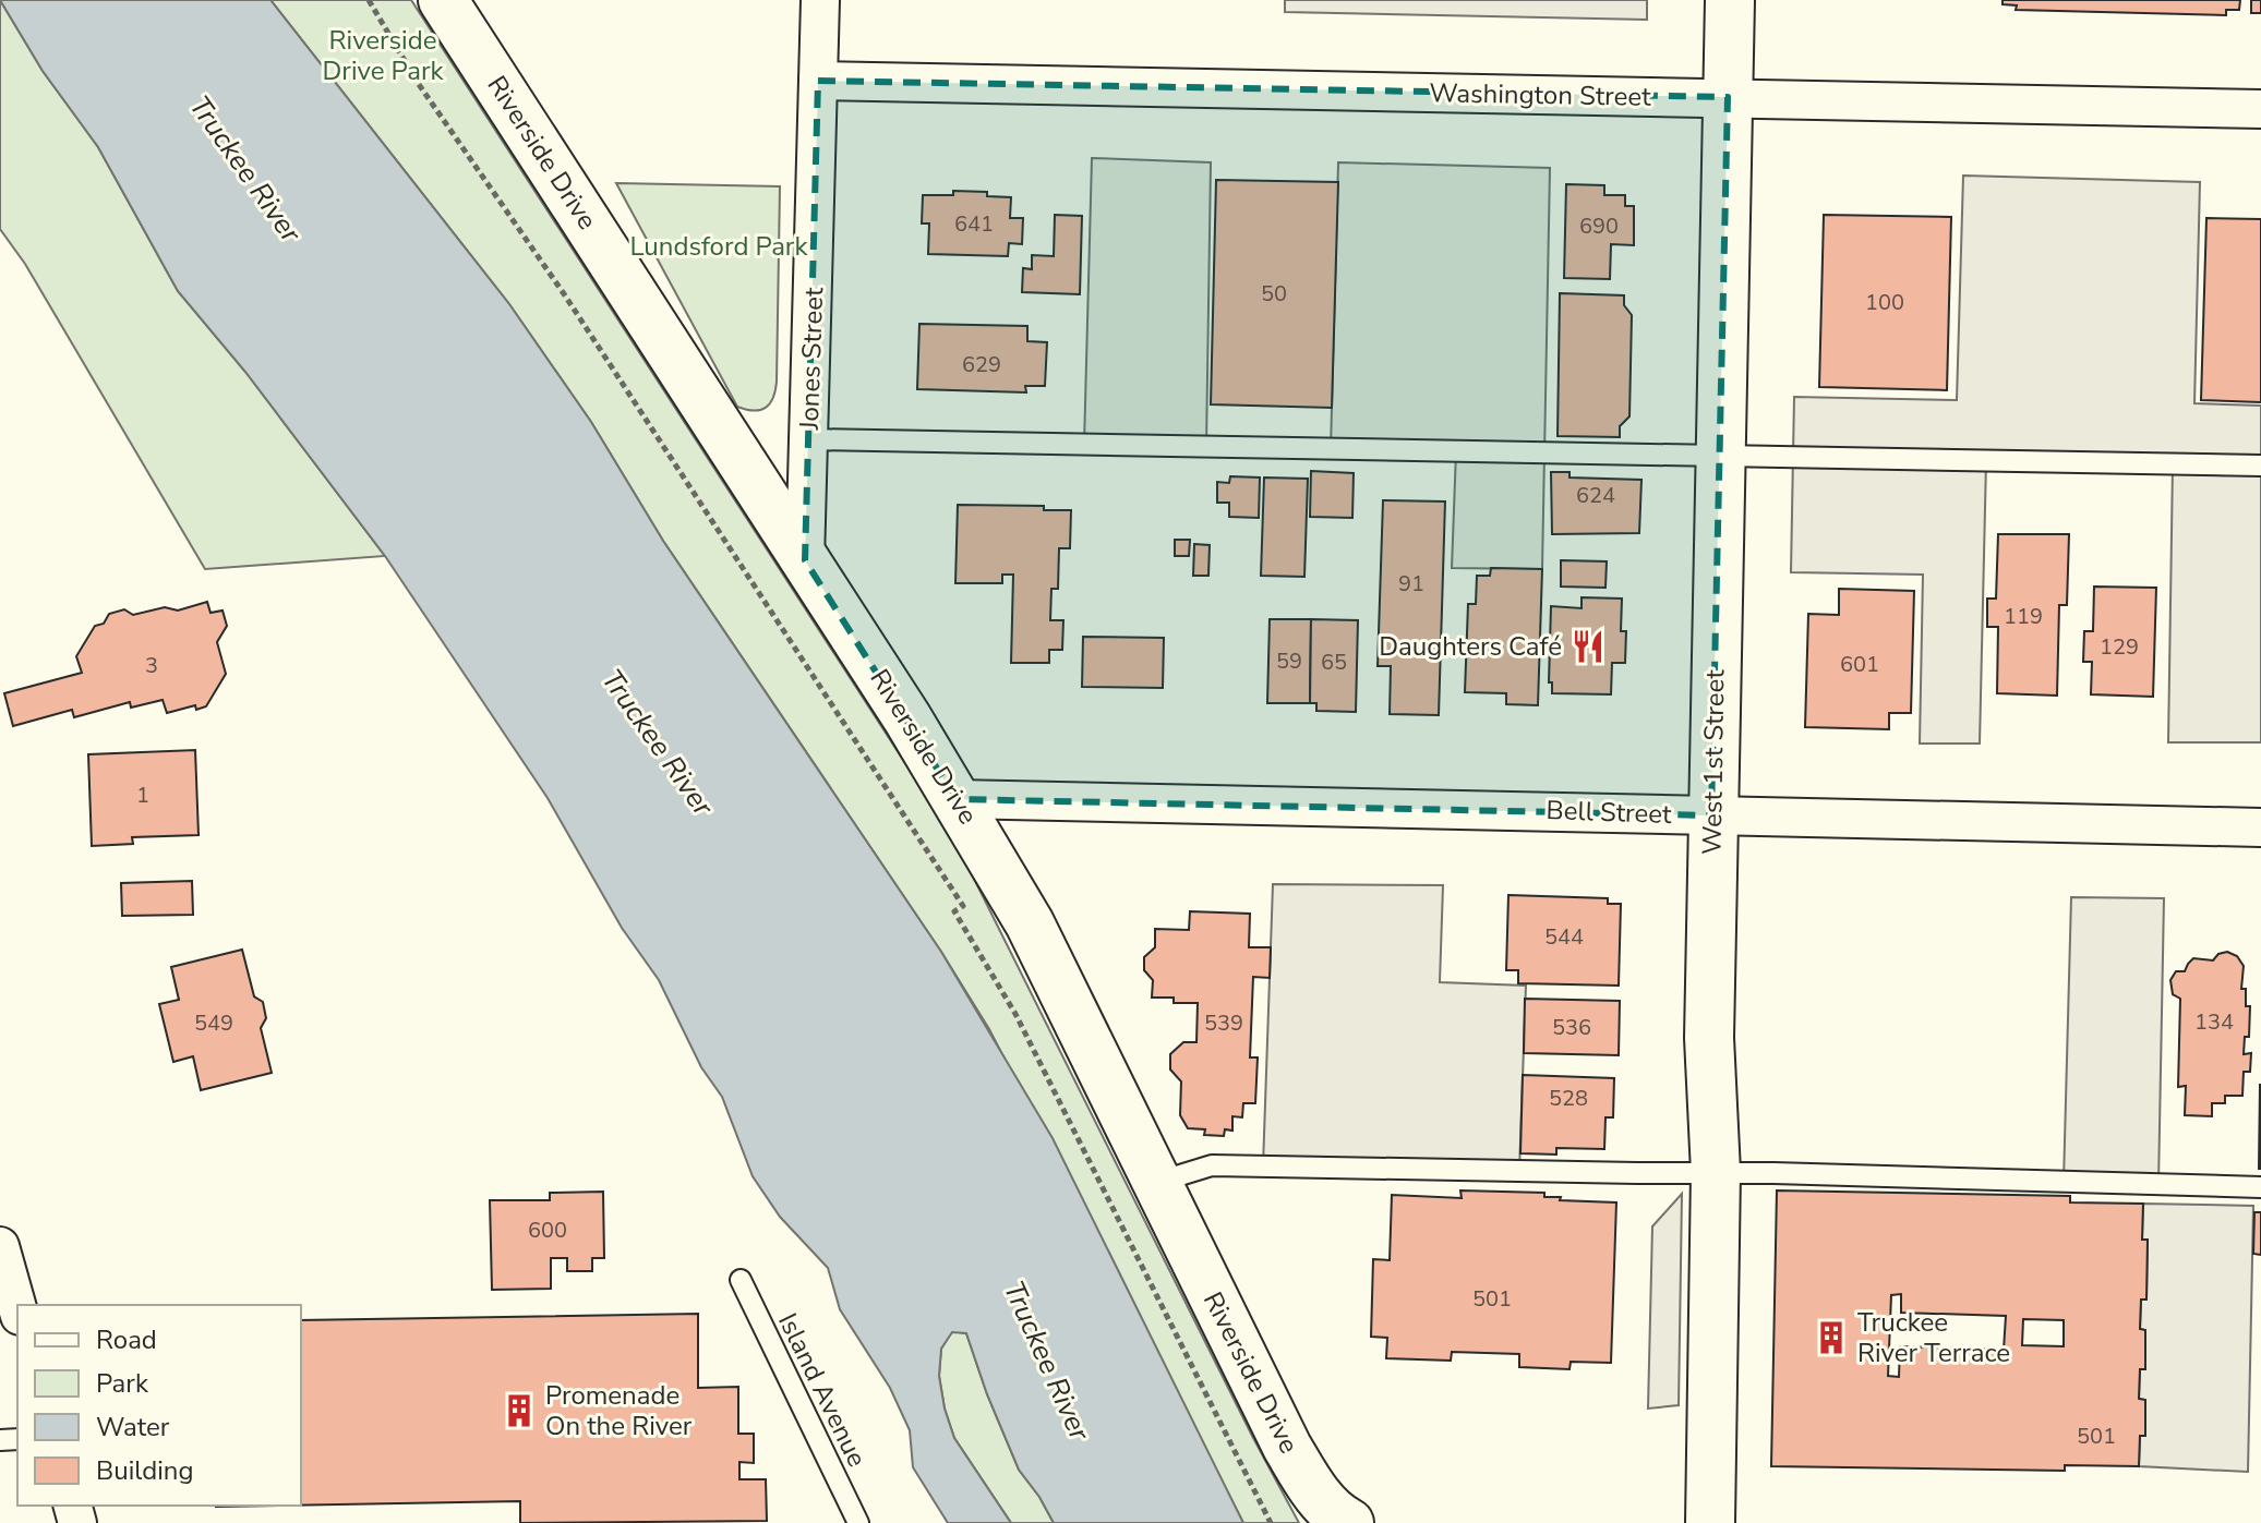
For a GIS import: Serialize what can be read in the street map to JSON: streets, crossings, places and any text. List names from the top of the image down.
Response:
{
  "streets": {
    "street": [
      "Washington Street",
      "Riverside Drive",
      "Jones Street",
      "West 1st Street",
      "Bell Street"
    ],
    "lane": ["Island Avenue"]
  },
  "crossings": [
    ["Washington Street", "Jones Street"],
    ["Washington Street", "West 1st Street"],
    ["Riverside Drive", "Jones Street"],
    ["Riverside Drive", "Bell Street"],
    ["West 1st Street", "Bell Street"]
  ],
  "water": ["Truckee River"],
  "parks": ["Riverside Drive Park", "Lundsford Park"],
  "places": {
    "restaurant": ["Daughters Café"],
    "building": ["Truckee River Terrace", "Promenade On the River"]
  },
  "house_numbers": [
    "641",
    "690",
    "50",
    "100",
    "629",
    "624",
    "91",
    "119",
    "129",
    "59",
    "65",
    "601",
    "3",
    "1",
    "544",
    "134",
    "549",
    "539",
    "536",
    "528",
    "600",
    "501",
    "501"
  ],
  "legend": [
    "Road",
    "Park",
    "Water",
    "Building"
  ]
}
